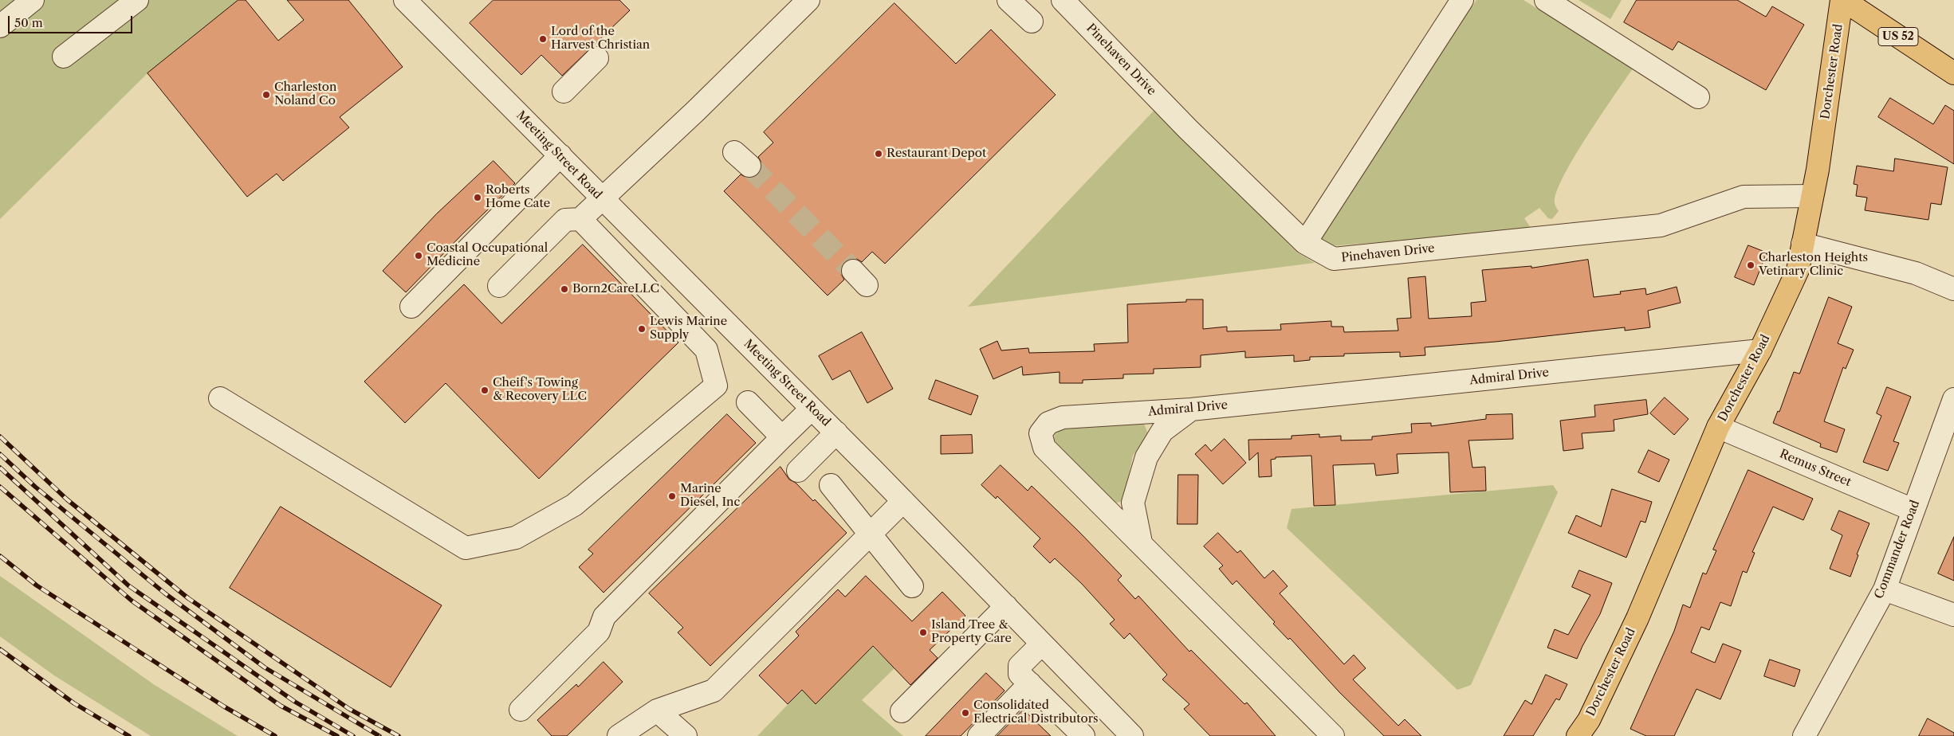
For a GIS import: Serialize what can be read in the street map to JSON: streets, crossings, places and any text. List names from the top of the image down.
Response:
{
  "streets": {
    "main road": ["US 52", "Dorchester Road"],
    "street": [
      "Pinehaven Drive",
      "Meeting Street Road",
      "Admiral Drive",
      "Remus Street",
      "Commander Road"
    ]
  },
  "crossings": [
    ["US 52", "Dorchester Road"],
    ["Pinehaven Drive", "Dorchester Road"],
    ["Dorchester Road", "Admiral Drive"],
    ["Dorchester Road", "Remus Street"],
    ["Remus Street", "Commander Road"]
  ],
  "places": [
    "Lord of the Harvest Christian",
    "Charleston Noland Co",
    "Restaurant Depot",
    "Roberts Home Cate",
    "Coastal Occupational Medicine",
    "Charleston Heights Vetinary Clinic",
    "Born2CareLLC",
    "Lewis Marine Supply",
    "Cheif's Towing & Recovery LLC",
    "Marine Diesel, Inc",
    "Island Tree & Property Care",
    "Consolidated Electrical Distributors"
  ],
  "scale_bar": "50 m"
}
